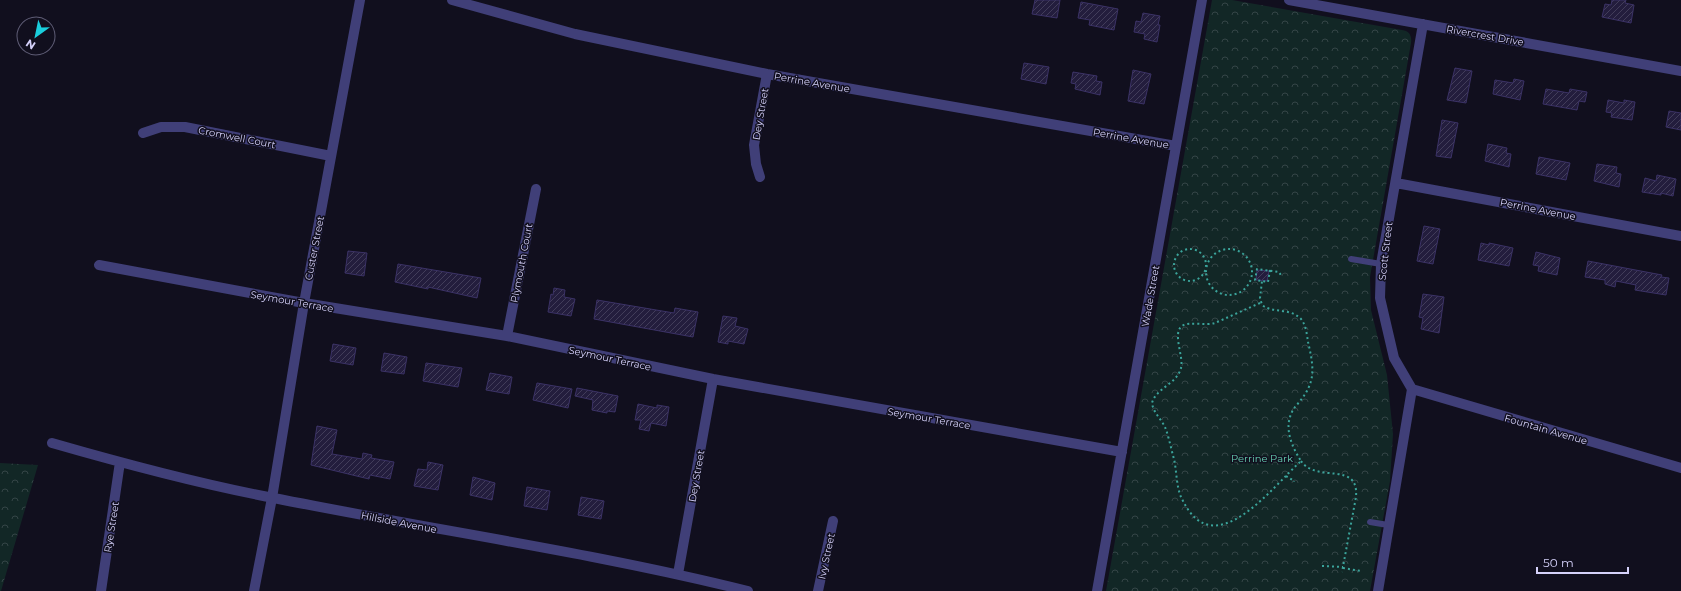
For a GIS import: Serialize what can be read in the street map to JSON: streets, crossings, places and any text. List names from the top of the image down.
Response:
{
  "streets": {
    "street": [
      "Rivercrest Drive",
      "Perrine Avenue",
      "Dey Street",
      "Cromwell Court",
      "Custer Street",
      "Scott Street",
      "Plymouth Court",
      "Wade Street",
      "Seymour Terrace",
      "Fountain Avenue",
      "Hillside Avenue",
      "Rye Street",
      "Ivy Street"
    ]
  },
  "crossings": [
    ["Rivercrest Drive", "Scott Street"],
    ["Perrine Avenue", "Dey Street"],
    ["Perrine Avenue", "Scott Street"],
    ["Perrine Avenue", "Wade Street"],
    ["Dey Street", "Seymour Terrace"],
    ["Dey Street", "Hillside Avenue"],
    ["Cromwell Court", "Custer Street"],
    ["Custer Street", "Seymour Terrace"],
    ["Custer Street", "Hillside Avenue"],
    ["Scott Street", "Fountain Avenue"],
    ["Plymouth Court", "Seymour Terrace"],
    ["Wade Street", "Seymour Terrace"],
    ["Hillside Avenue", "Rye Street"]
  ],
  "parks": ["Perrine Park"],
  "scale_bar": "50 m",
  "north": "bottom left"
}
